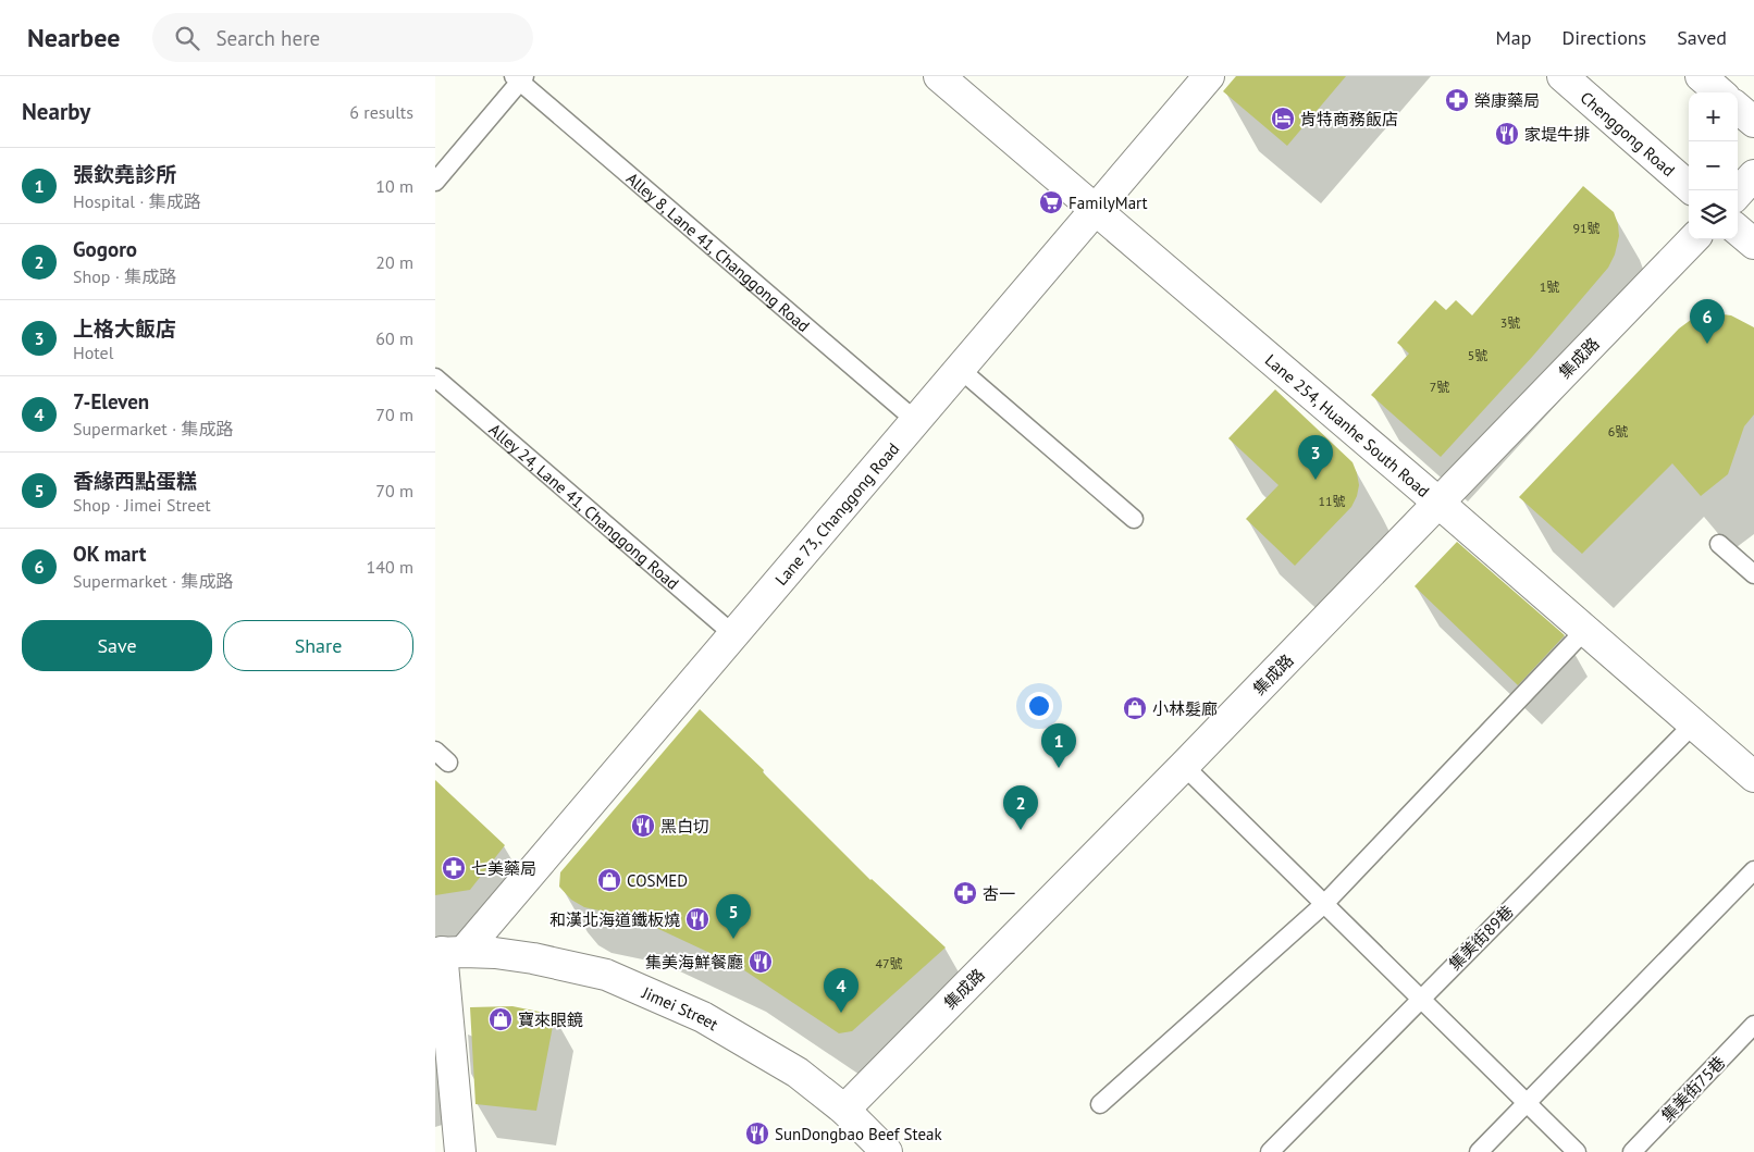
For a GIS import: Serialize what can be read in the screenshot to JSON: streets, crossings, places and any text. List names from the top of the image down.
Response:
{
  "streets": {
    "street": [
      "Chenggong Road",
      "集成路",
      "Lane 254, Huanhe South Road",
      "Lane 73, Changgong Road",
      "Jimei Street"
    ],
    "lane": [
      "Alley 8, Lane 41, Changgong Road",
      "Alley 24, Lane 41, Changgong Road",
      "集美街89巷",
      "集美街75巷"
    ]
  },
  "crossings": [
    ["Alley 8, Lane 41, Changgong Road", "Lane 73, Changgong Road"],
    ["集成路", "Lane 254, Huanhe South Road"],
    ["集成路", "Jimei Street"],
    ["Lane 254, Huanhe South Road", "Lane 73, Changgong Road"],
    ["Lane 254, Huanhe South Road", "集美街89巷"],
    ["Alley 24, Lane 41, Changgong Road", "Lane 73, Changgong Road"],
    ["Lane 73, Changgong Road", "Jimei Street"]
  ],
  "places": {
    "pharmacy": ["榮康藥局", "七美藥局", "杏一"],
    "hotel": ["肯特商務飯店"],
    "restaurant": [
      "家堤牛排",
      "黑白切",
      "和漢北海道鐵板燒",
      "集美海鮮餐廳",
      "SunDongbao Beef Steak"
    ],
    "supermarket": ["FamilyMart"],
    "shop": ["小林髮廊", "COSMED", "寶來眼鏡"]
  },
  "house_numbers": [
    "91號",
    "1號",
    "3號",
    "5號",
    "7號",
    "6號",
    "11號",
    "47號"
  ],
  "page": {
    "header": "Nearbee",
    "search": "Search here",
    "nav": ["Map", "Directions", "Saved"],
    "heading": ["Nearby", "6 results"],
    "map_buttons": ["+", "−"],
    "list": [
      {
        "mark": "1",
        "name": "張欽堯診所",
        "note": "Hospital · 集成路",
        "value": "10 m"
      },
      {
        "mark": "2",
        "name": "Gogoro",
        "note": "Shop · 集成路",
        "value": "20 m"
      },
      {
        "mark": "3",
        "name": "上格大飯店",
        "note": "Hotel",
        "value": "60 m"
      },
      {
        "mark": "4",
        "name": "7-Eleven",
        "note": "Supermarket · 集成路",
        "value": "70 m"
      },
      {
        "mark": "5",
        "name": "香緣西點蛋糕",
        "note": "Shop · Jimei Street",
        "value": "70 m"
      },
      {
        "mark": "6",
        "name": "OK mart",
        "note": "Supermarket · 集成路",
        "value": "140 m"
      }
    ],
    "pins": [
      "6",
      "3",
      "1",
      "2",
      "5",
      "4"
    ],
    "buttons": ["Save", "Share"]
  }
}
